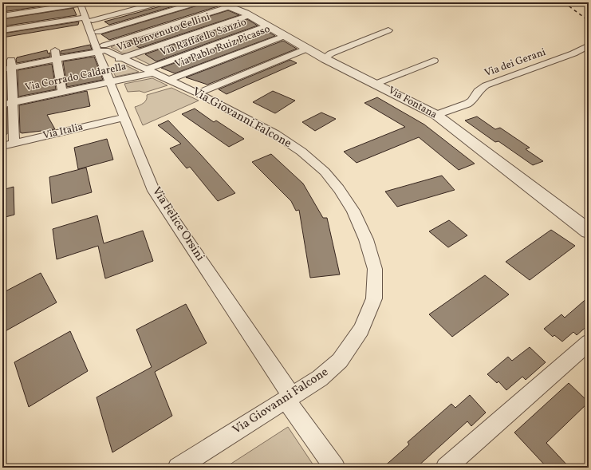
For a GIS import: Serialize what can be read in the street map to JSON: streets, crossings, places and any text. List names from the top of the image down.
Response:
{
  "streets": {
    "street": [
      "Via Benvenuto Cellini",
      "Via Raffaello Sanzio",
      "Via Pablo Ruiz Picasso",
      "Via dei Gerani",
      "Via Corrado Caldarella",
      "Via Fontana",
      "Via Giovanni Falcone",
      "Via Italia",
      "Via Felice Orsini"
    ]
  },
  "crossings": [
    ["Via Benvenuto Cellini", "Via Fontana"],
    ["Via Benvenuto Cellini", "Via Giovanni Falcone"],
    ["Via Benvenuto Cellini", "Via Felice Orsini"],
    ["Via Raffaello Sanzio", "Via Corrado Caldarella"],
    ["Via Raffaello Sanzio", "Via Fontana"],
    ["Via Raffaello Sanzio", "Via Giovanni Falcone"],
    ["Via Pablo Ruiz Picasso", "Via Fontana"],
    ["Via Pablo Ruiz Picasso", "Via Giovanni Falcone"],
    ["Via dei Gerani", "Via Fontana"],
    ["Via Corrado Caldarella", "Via Giovanni Falcone"],
    ["Via Corrado Caldarella", "Via Felice Orsini"],
    ["Via Giovanni Falcone", "Via Felice Orsini"],
    ["Via Italia", "Via Felice Orsini"]
  ]
}
